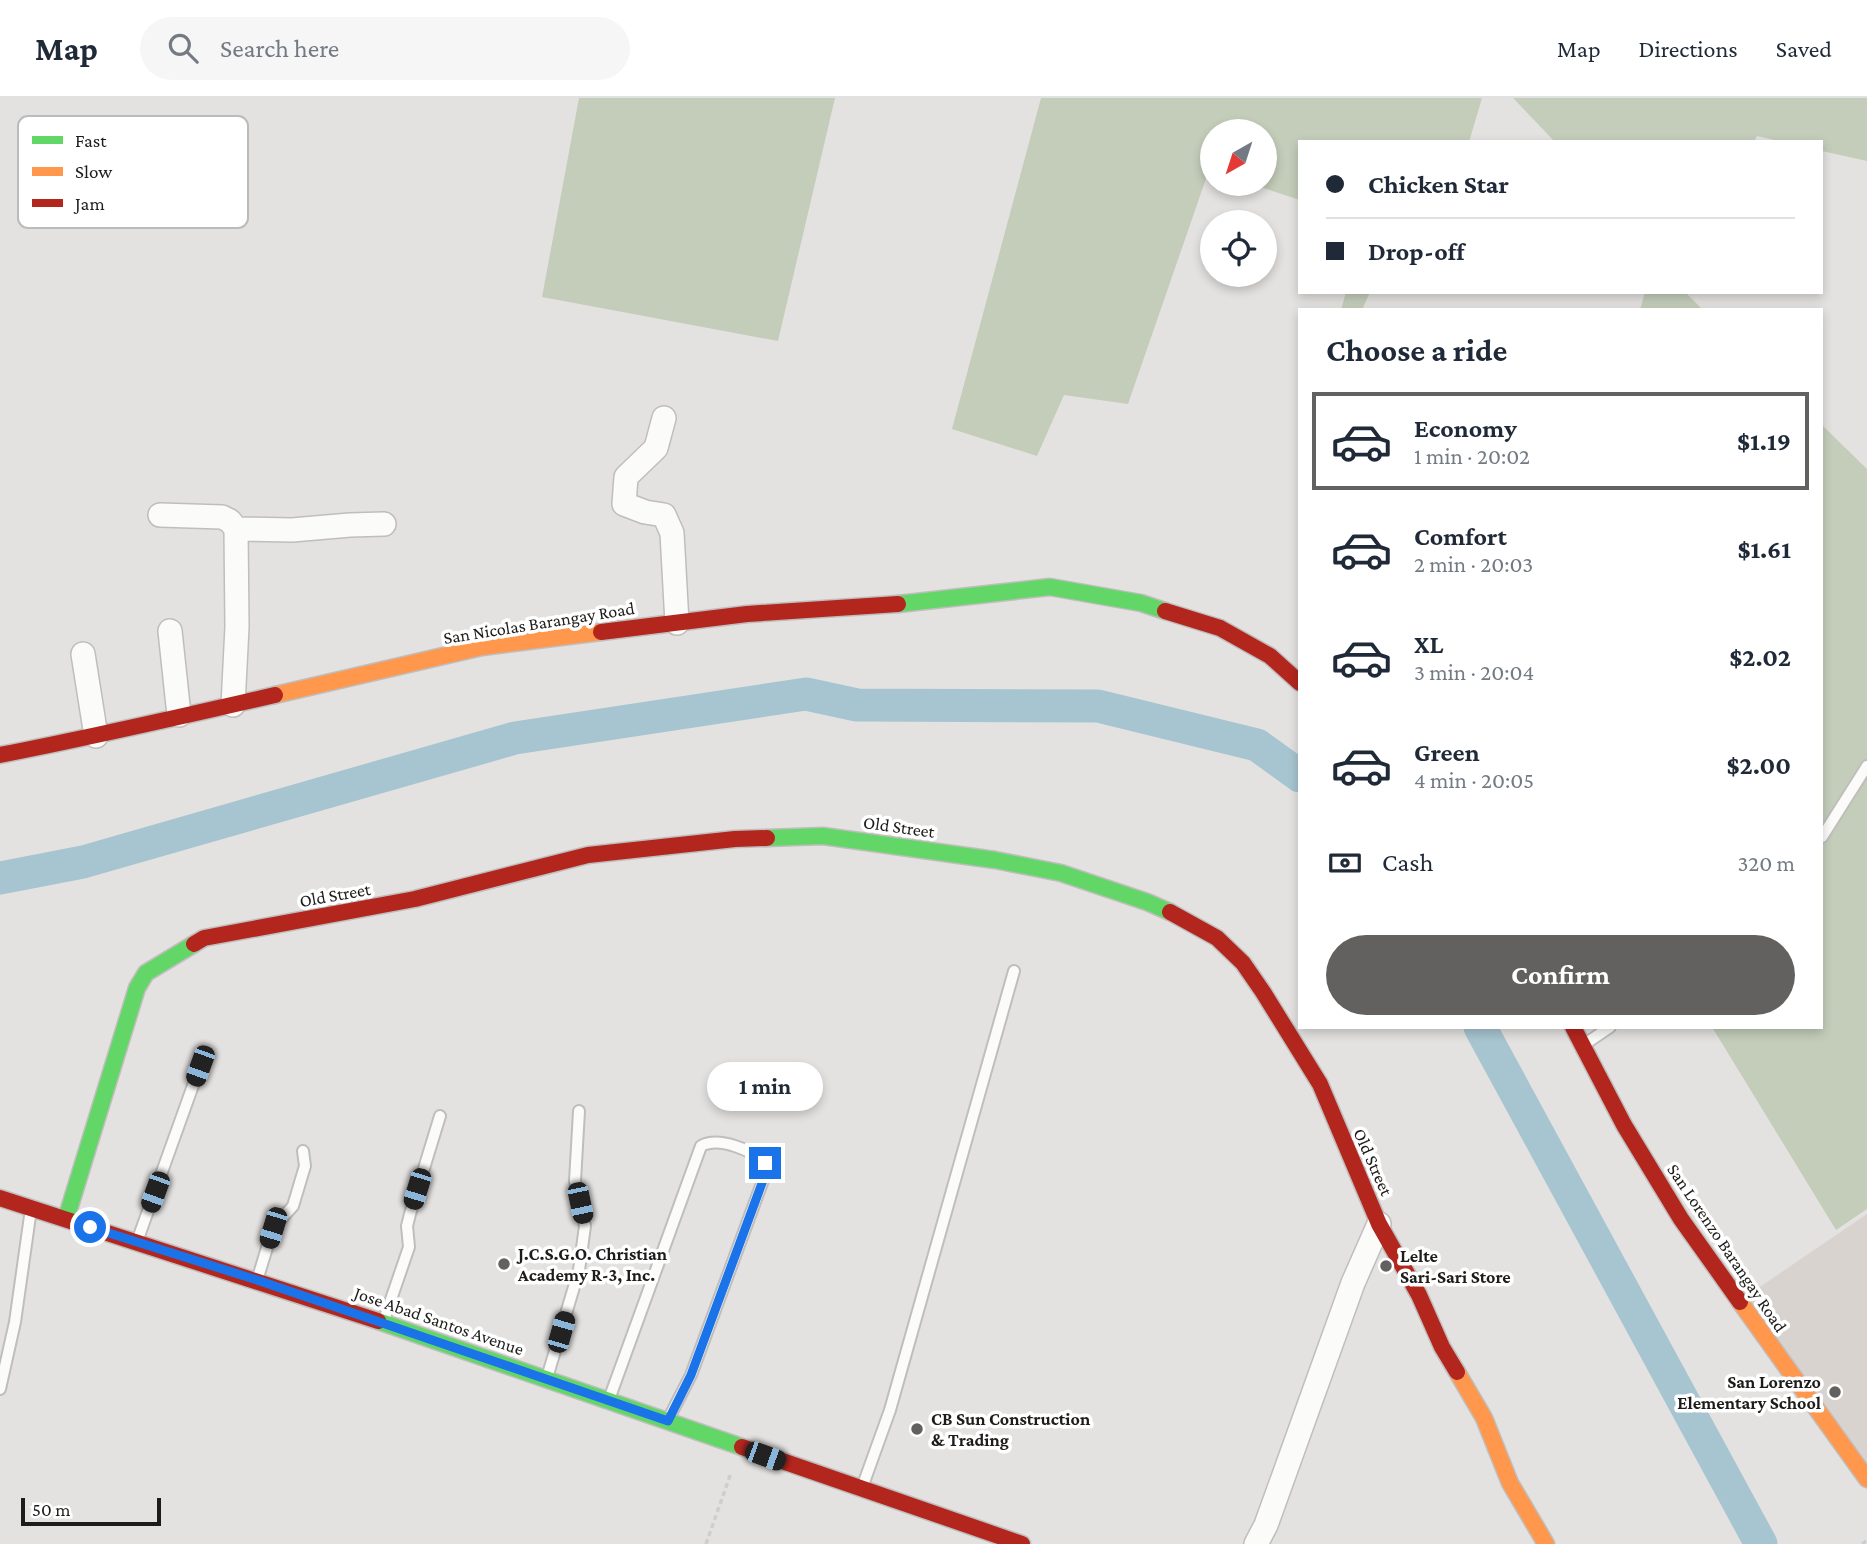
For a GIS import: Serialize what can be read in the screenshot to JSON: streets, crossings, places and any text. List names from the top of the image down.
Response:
{
  "streets": {
    "main road": [
      "San Nicolas Barangay Road",
      "Old Street",
      "San Lorenzo Barangay Road",
      "Jose Abad Santos Avenue"
    ]
  },
  "crossings": [
    ["Old Street", "Jose Abad Santos Avenue"]
  ],
  "places": [
    "J.C.S.G.O. Christian Academy R-3, Inc.",
    "Lelte Sari-Sari Store",
    "San Lorenzo Elementary School",
    "CB Sun Construction & Trading"
  ],
  "legend": ["Fast", "Slow", "Jam"],
  "scale_bar": "50 m",
  "north": "bottom left",
  "page": {
    "header": "Map",
    "search": "Search here",
    "nav": ["Map", "Directions", "Saved"],
    "banner": ["Chicken Star", "Drop-off"],
    "heading": "Choose a ride",
    "list": [
      {
        "name": "Economy",
        "note": "1 min · 20:02",
        "value": "$1.19"
      },
      {
        "name": "Comfort",
        "note": "2 min · 20:03",
        "value": "$1.61"
      },
      {
        "name": "XL",
        "note": "3 min · 20:04",
        "value": "$2.02"
      },
      {
        "name": "Green",
        "note": "4 min · 20:05",
        "value": "$2.00"
      }
    ],
    "pay": ["Cash", "320 m"],
    "buttons": "Confirm",
    "bubble": "1 min",
    "scale": "50 m"
  }
}
